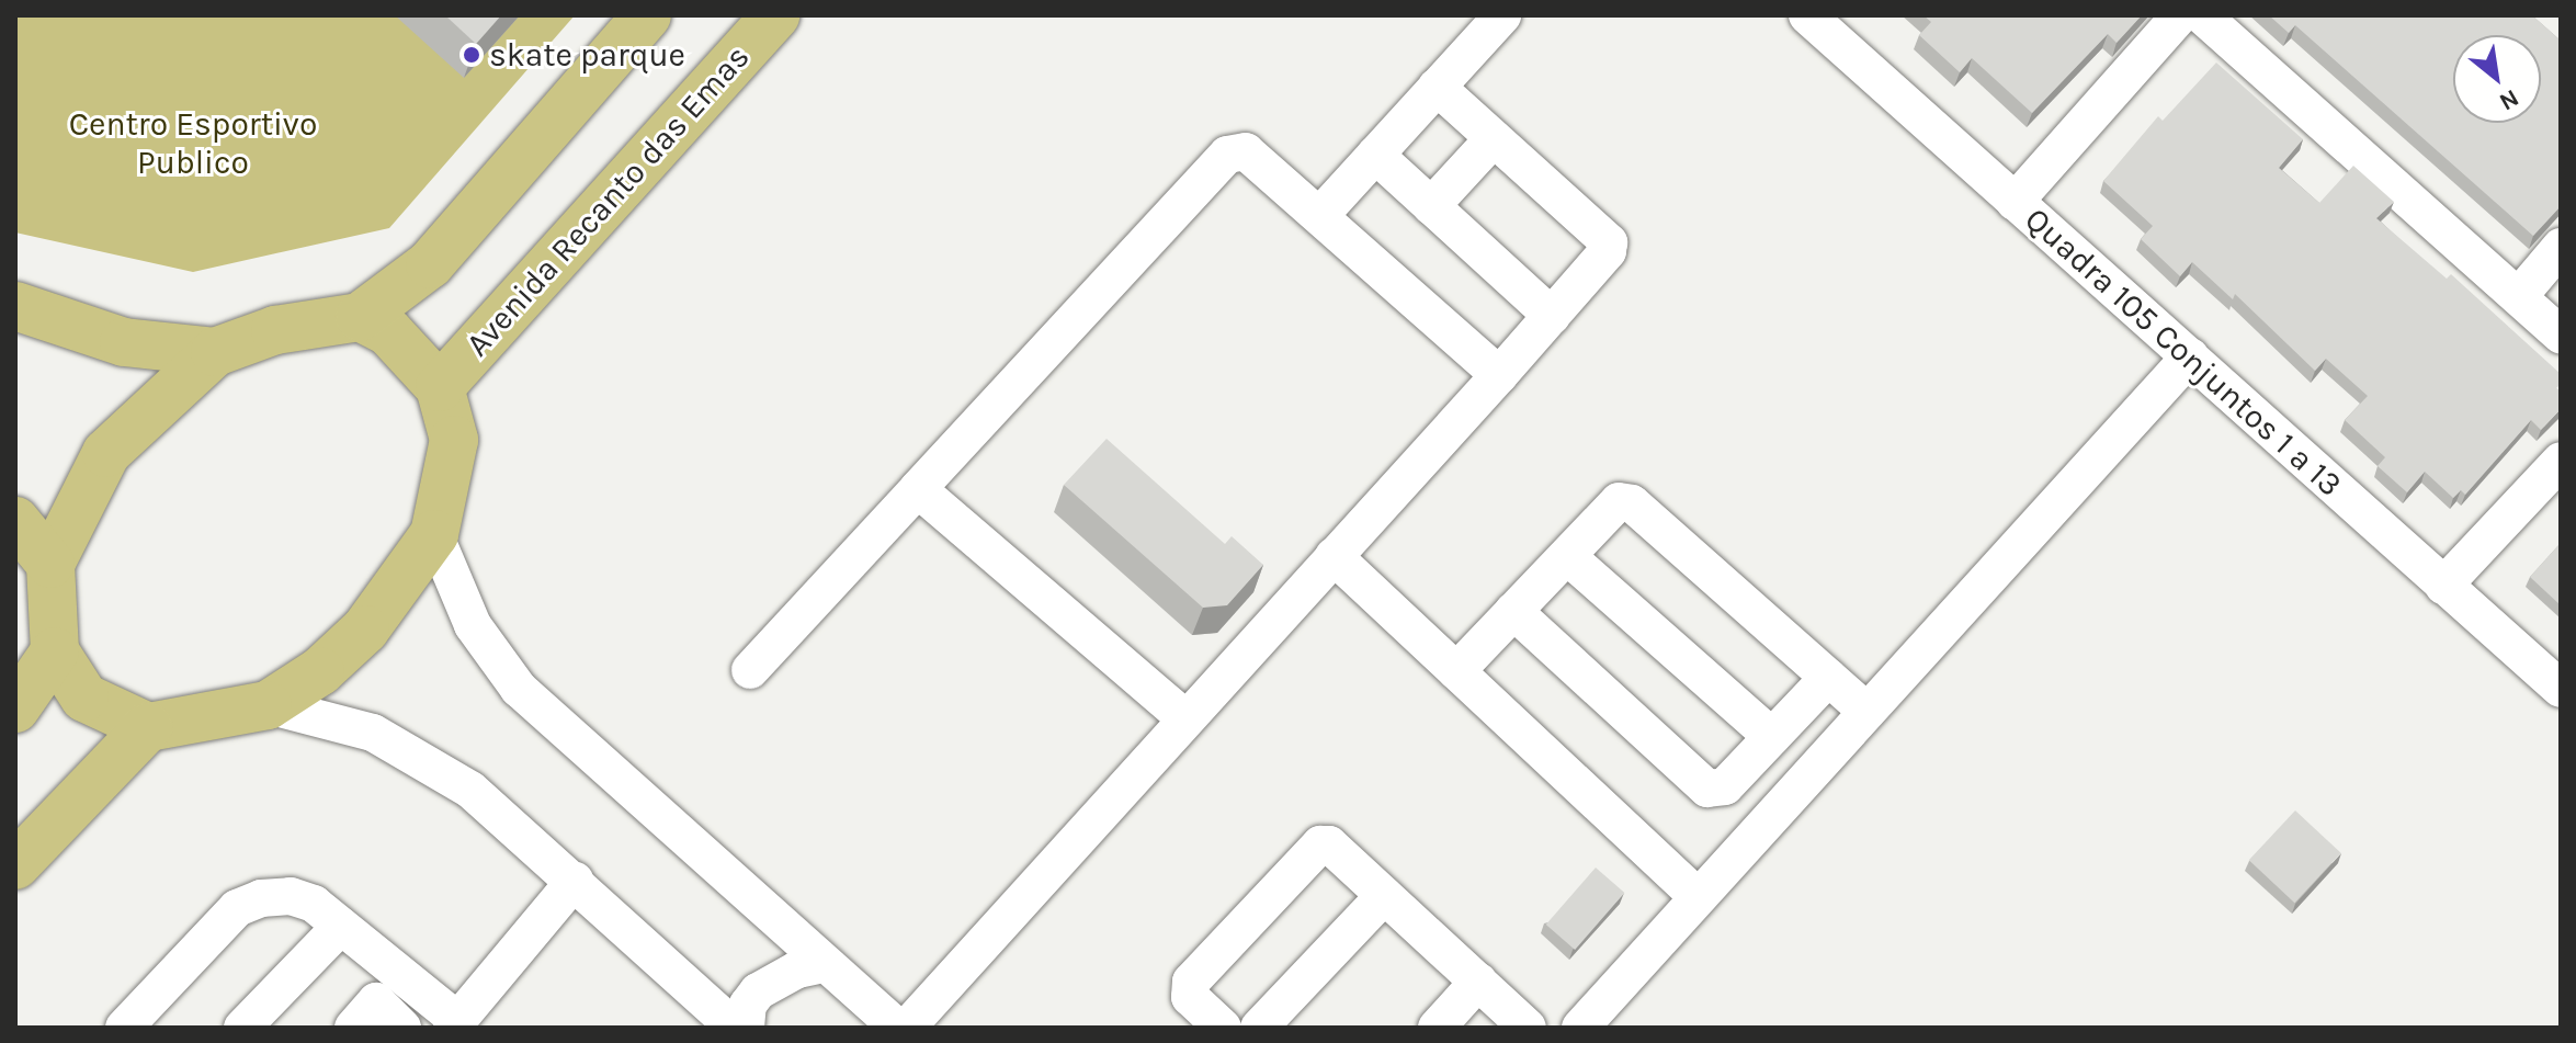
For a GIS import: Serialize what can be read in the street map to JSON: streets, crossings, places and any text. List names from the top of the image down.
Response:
{
  "streets": {
    "main road": ["Avenida Recanto das Emas"],
    "street": ["Quadra 105 Conjuntos 1 a 13"]
  },
  "parks": ["Centro Esportivo Publico"],
  "places": ["skate parque"],
  "north": "bottom right"
}
